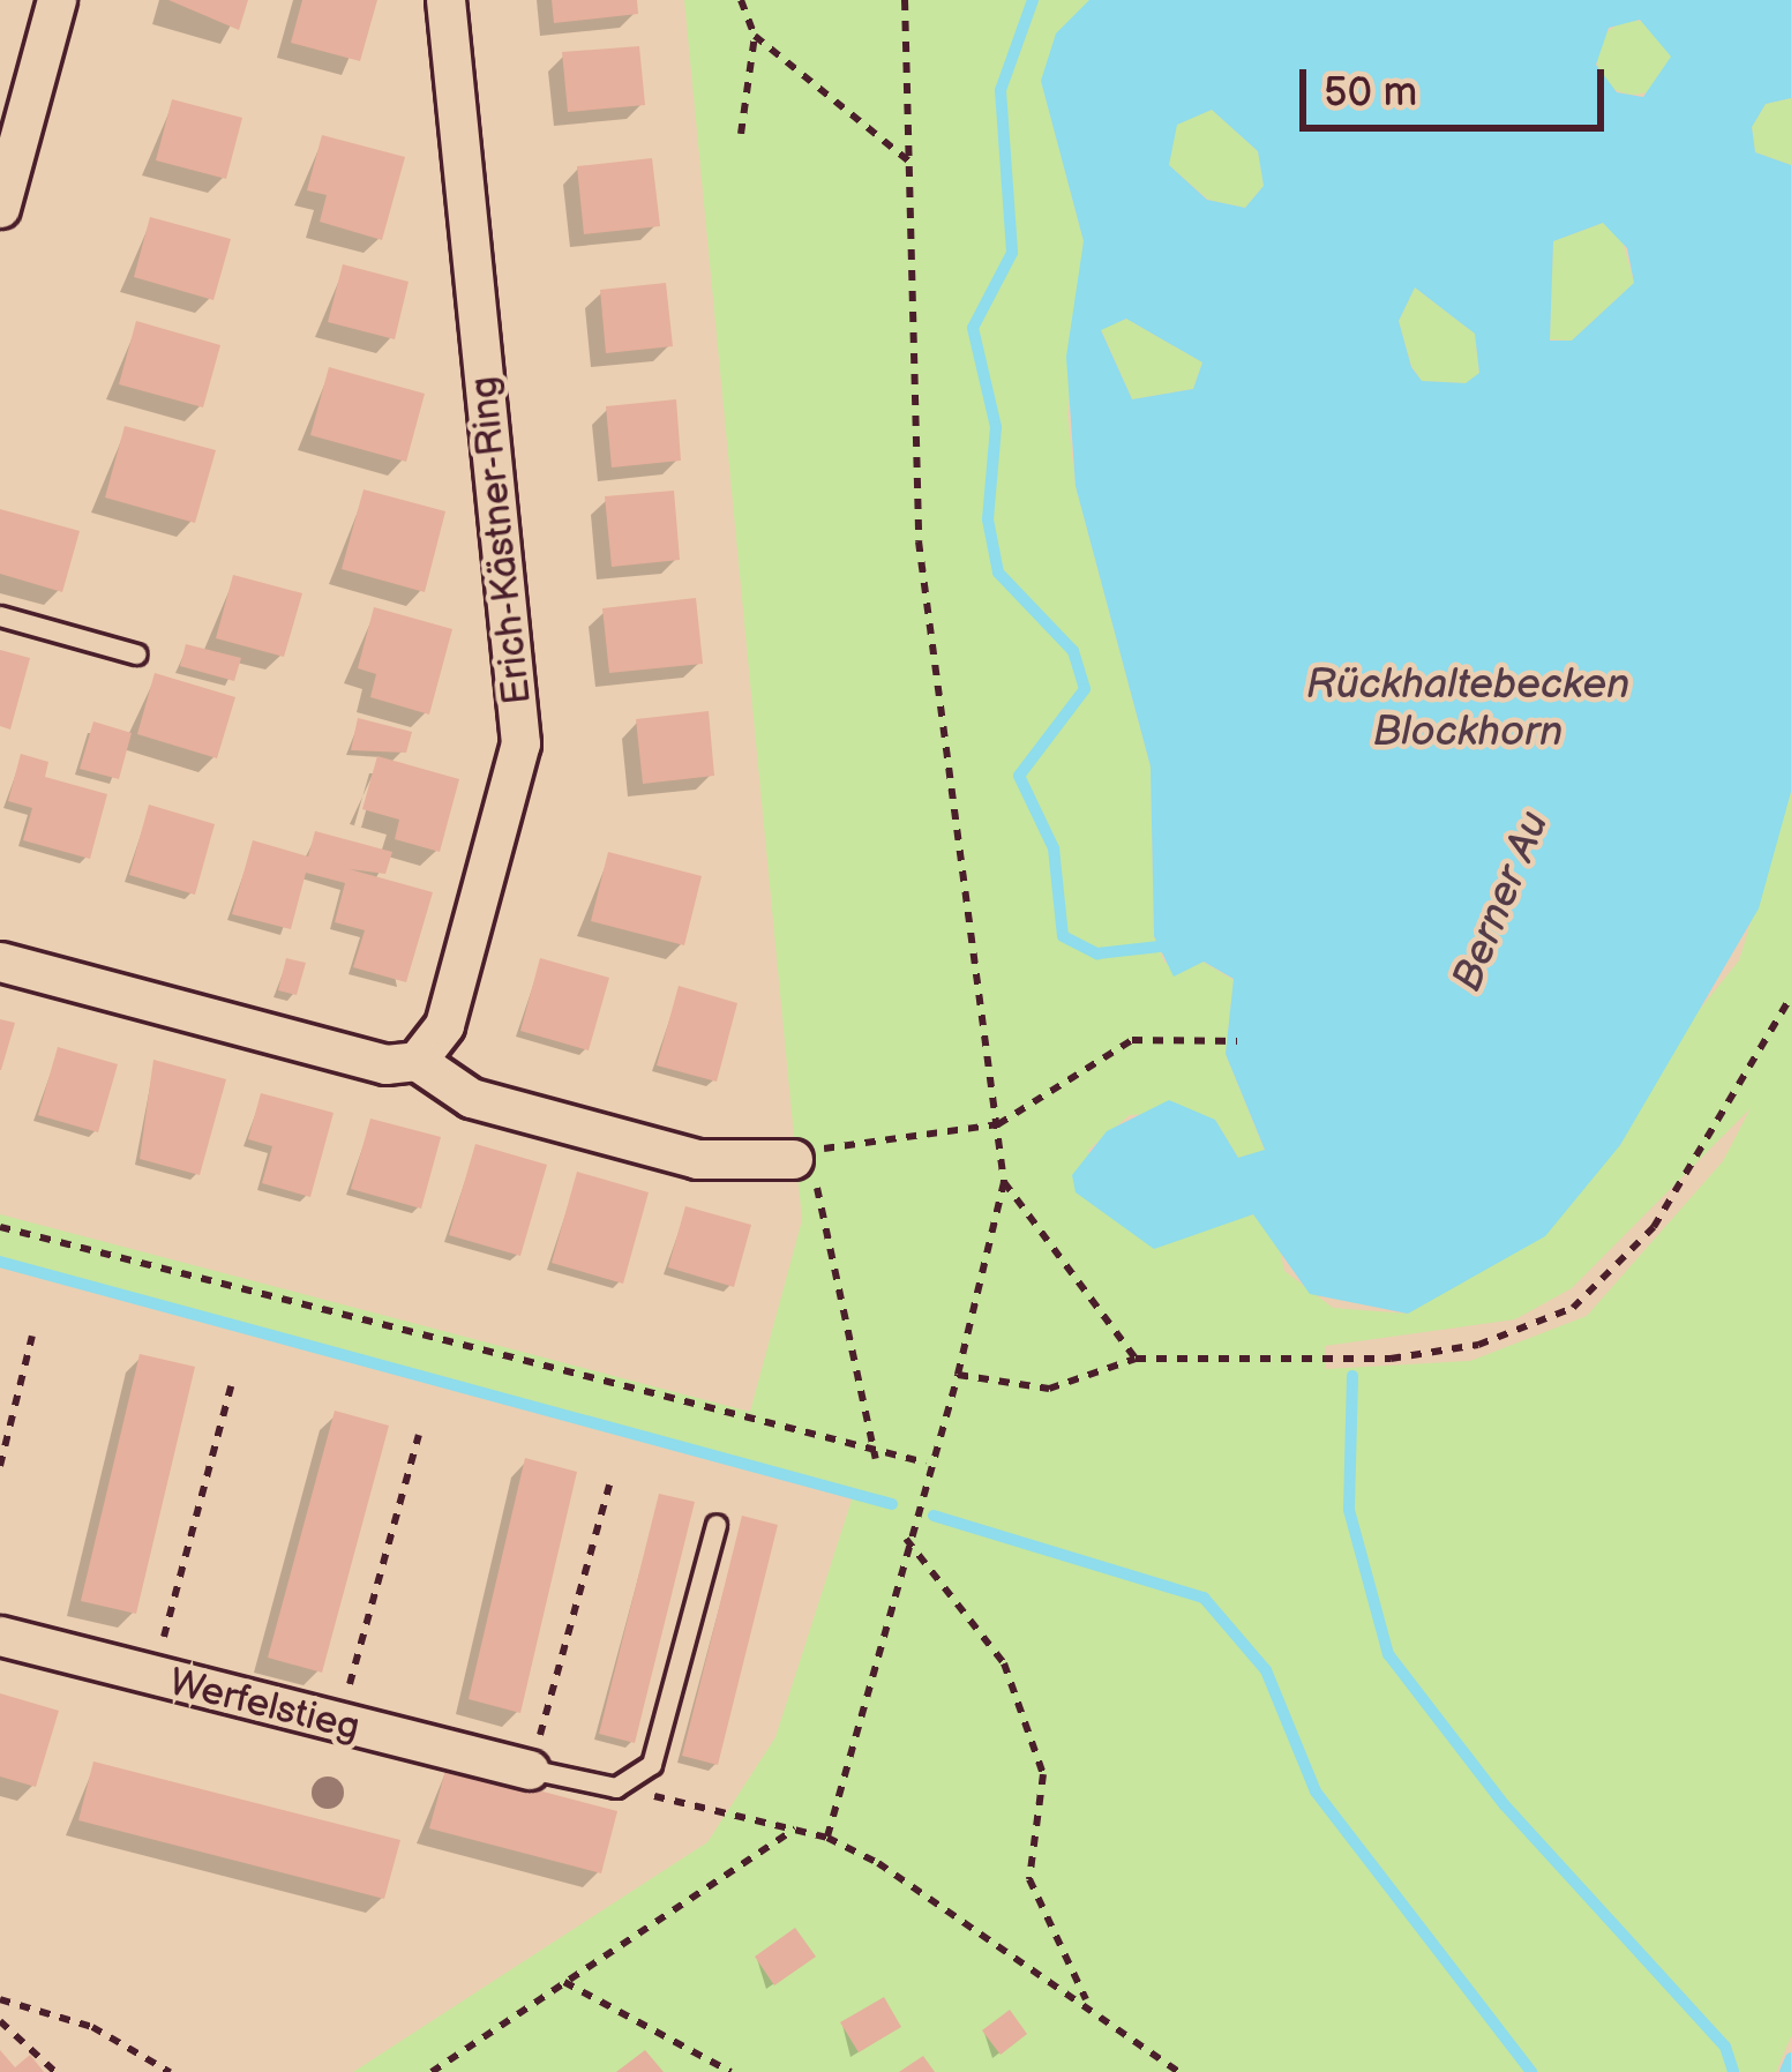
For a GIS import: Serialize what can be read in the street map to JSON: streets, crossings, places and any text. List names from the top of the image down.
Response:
{
  "streets": {
    "street": ["Erich-Kästner-Ring", "Werfelstieg"]
  },
  "water": ["Rückhaltebecken Blockhorn", "Berner Au"],
  "scale_bar": "50 m"
}
